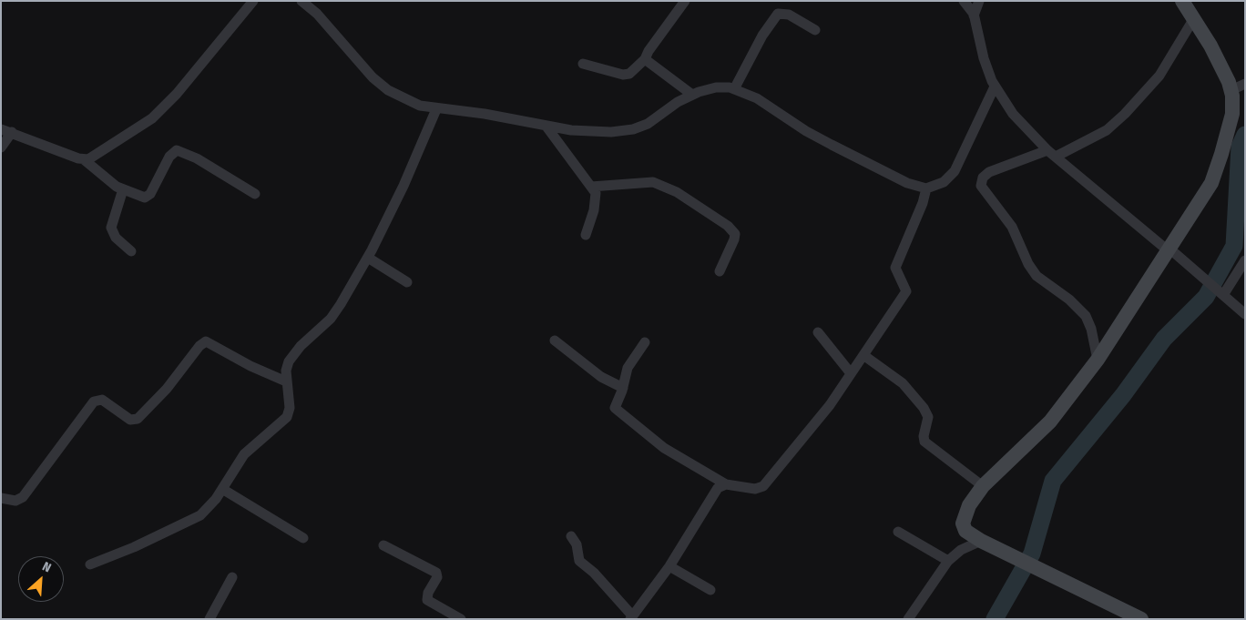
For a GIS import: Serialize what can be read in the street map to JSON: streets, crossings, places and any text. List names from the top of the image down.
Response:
{
  "north": "top right"
}
